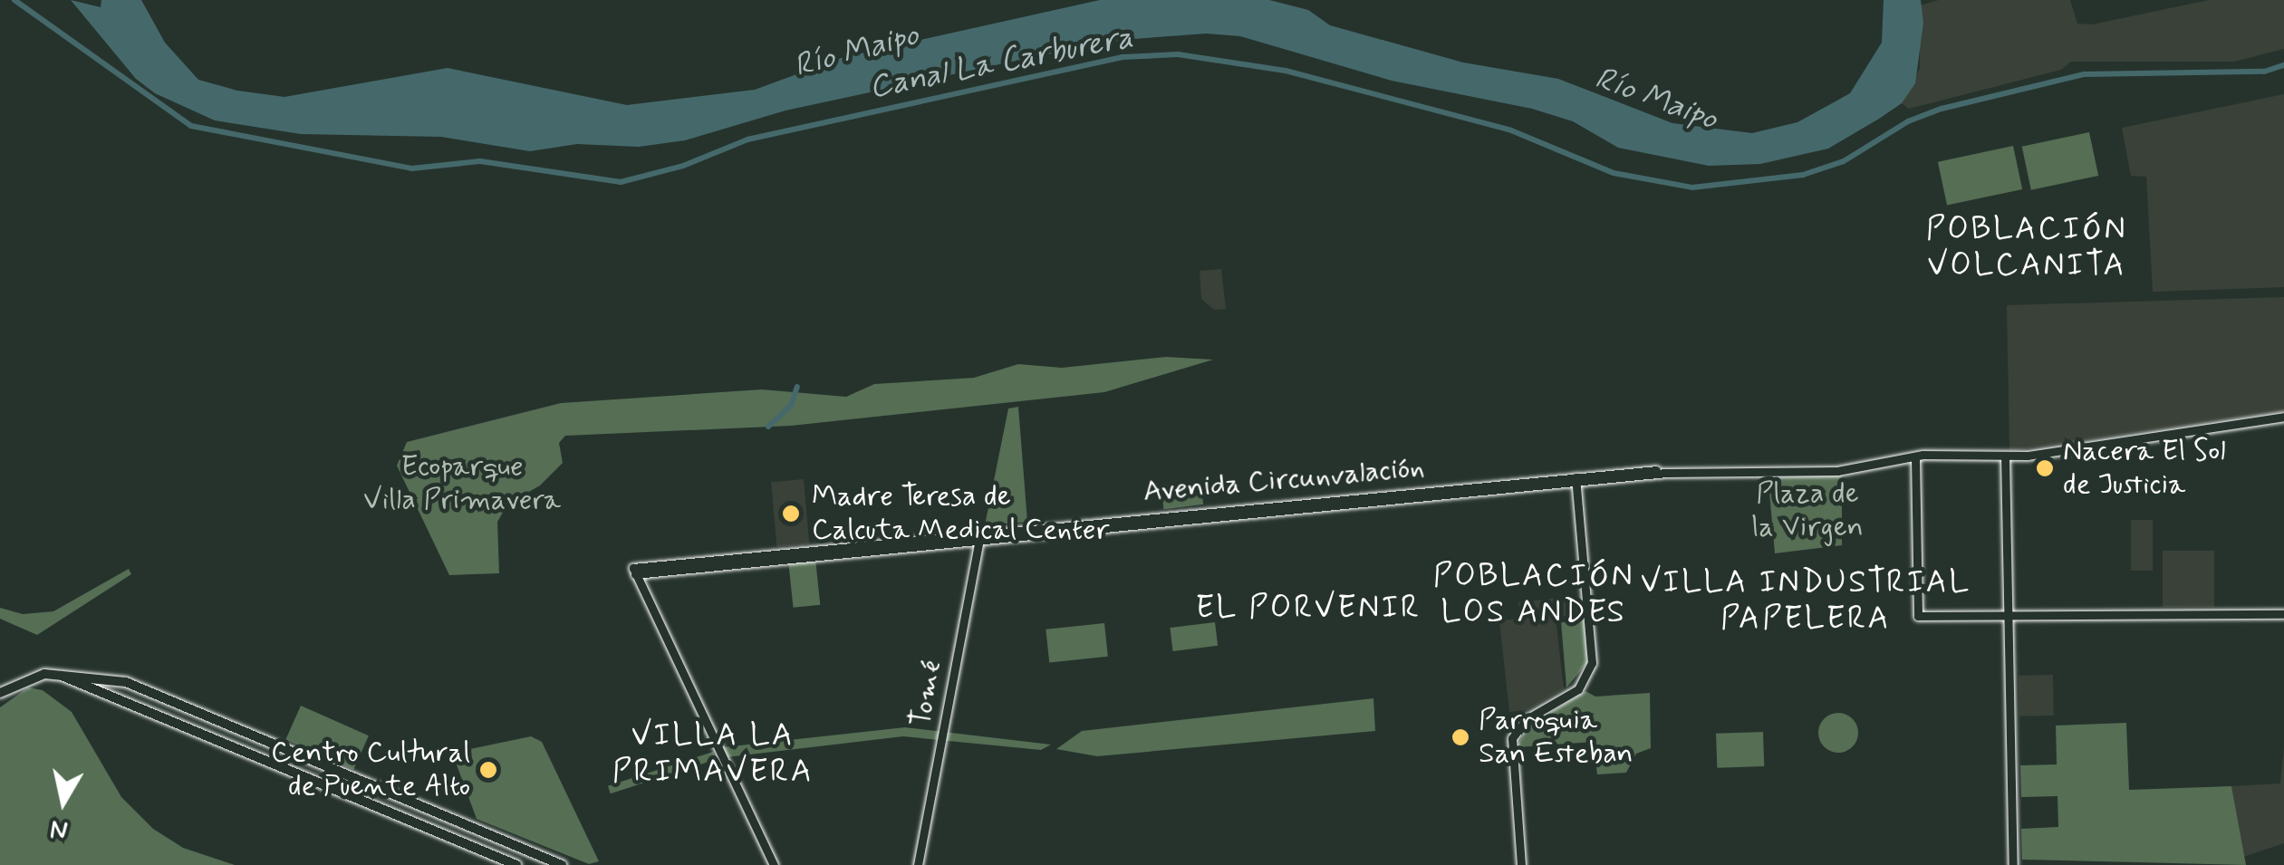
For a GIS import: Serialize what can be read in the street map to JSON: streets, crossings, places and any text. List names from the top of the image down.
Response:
{
  "streets": {
    "street": ["Avenida Circunvalación", "Tomé"]
  },
  "crossings": [
    ["Avenida Circunvalación", "Tomé"]
  ],
  "districts": [
    "POBLACIÓN VOLCANITA",
    "POBLACIÓN LOS ANDES",
    "VILLA INDUSTRIAL PAPELERA",
    "EL PORVENIR",
    "VILLA LA PRIMAVERA"
  ],
  "water": ["Río Maipo", "Canal La Carburera"],
  "parks": ["Ecoparque Villa Primavera", "Plaza de la Virgen"],
  "places": [
    "Nacera El Sol de Justicia",
    "Madre Teresa de Calcuta Medical Center",
    "Parroquia San Esteban",
    "Centro Cultural de Puente Alto"
  ],
  "north": "bottom"
}
